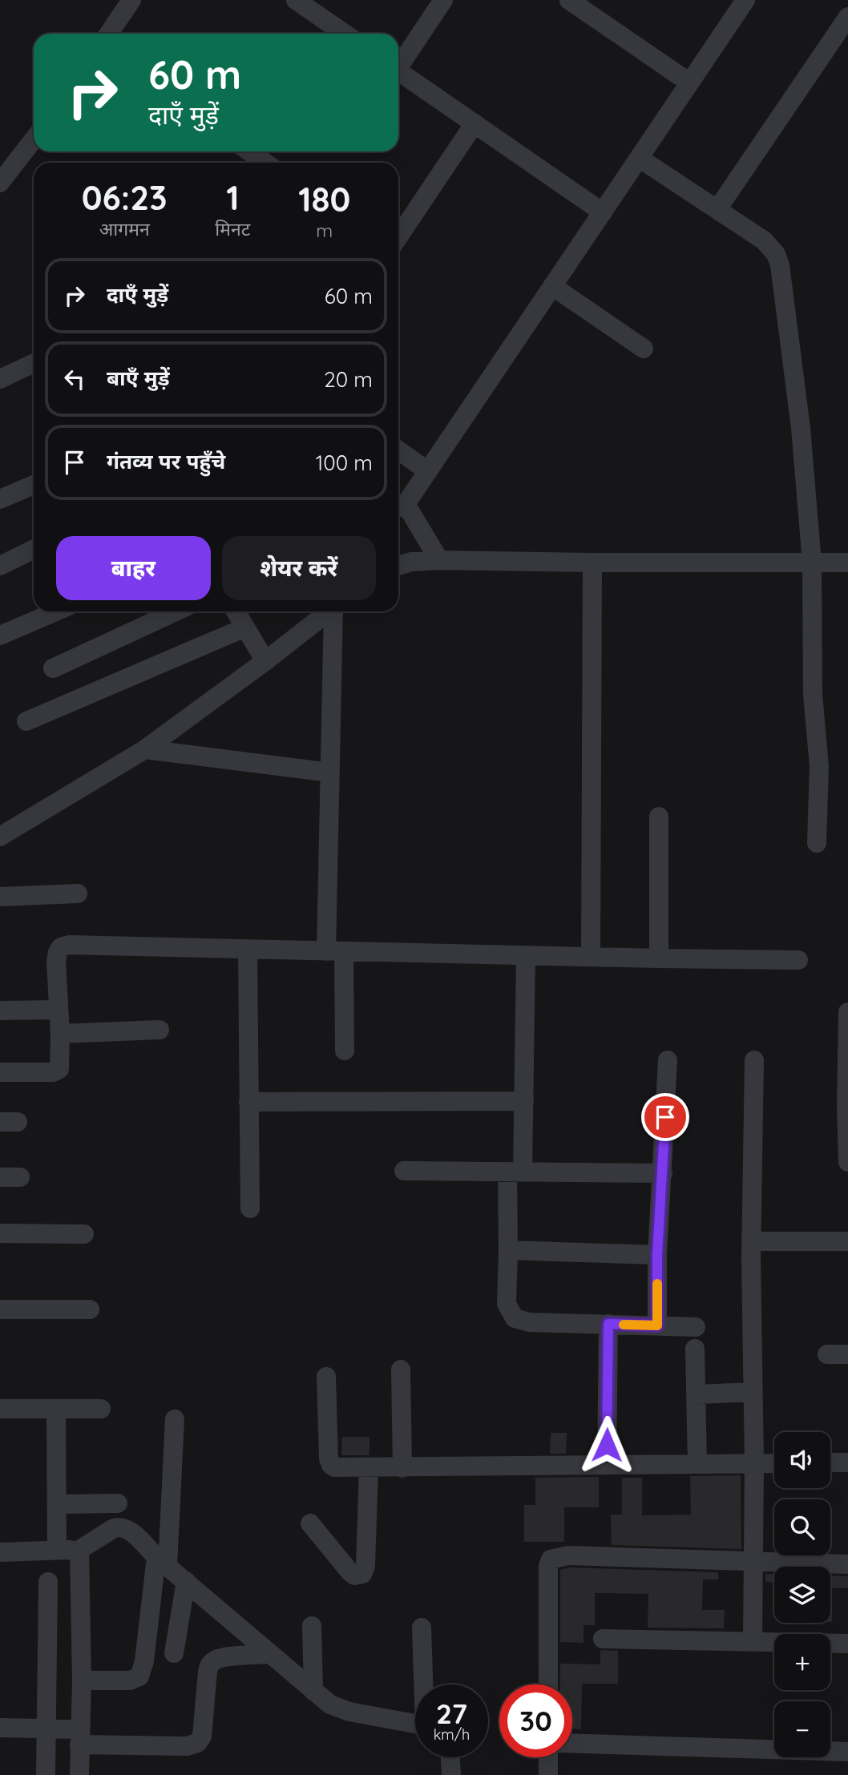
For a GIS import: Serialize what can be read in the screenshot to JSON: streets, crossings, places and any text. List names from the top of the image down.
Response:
{
  "page": {
    "turn": ["60 m", "दाएँ मुड़ें"],
    "eta": [
      "06:23",
      "आगमन",
      "1",
      "मिनट",
      "180",
      "m"
    ],
    "list": [
      {
        "name": "दाएँ मुड़ें",
        "value": "60 m"
      },
      {
        "name": "बाएँ मुड़ें",
        "value": "20 m"
      },
      {
        "name": "गंतव्य पर पहुँचे",
        "value": "100 m"
      }
    ],
    "buttons": ["बाहर", "शेयर करें"],
    "map_buttons": ["+", "−"],
    "speed": "27 km/h",
    "limit": "30"
  }
}
